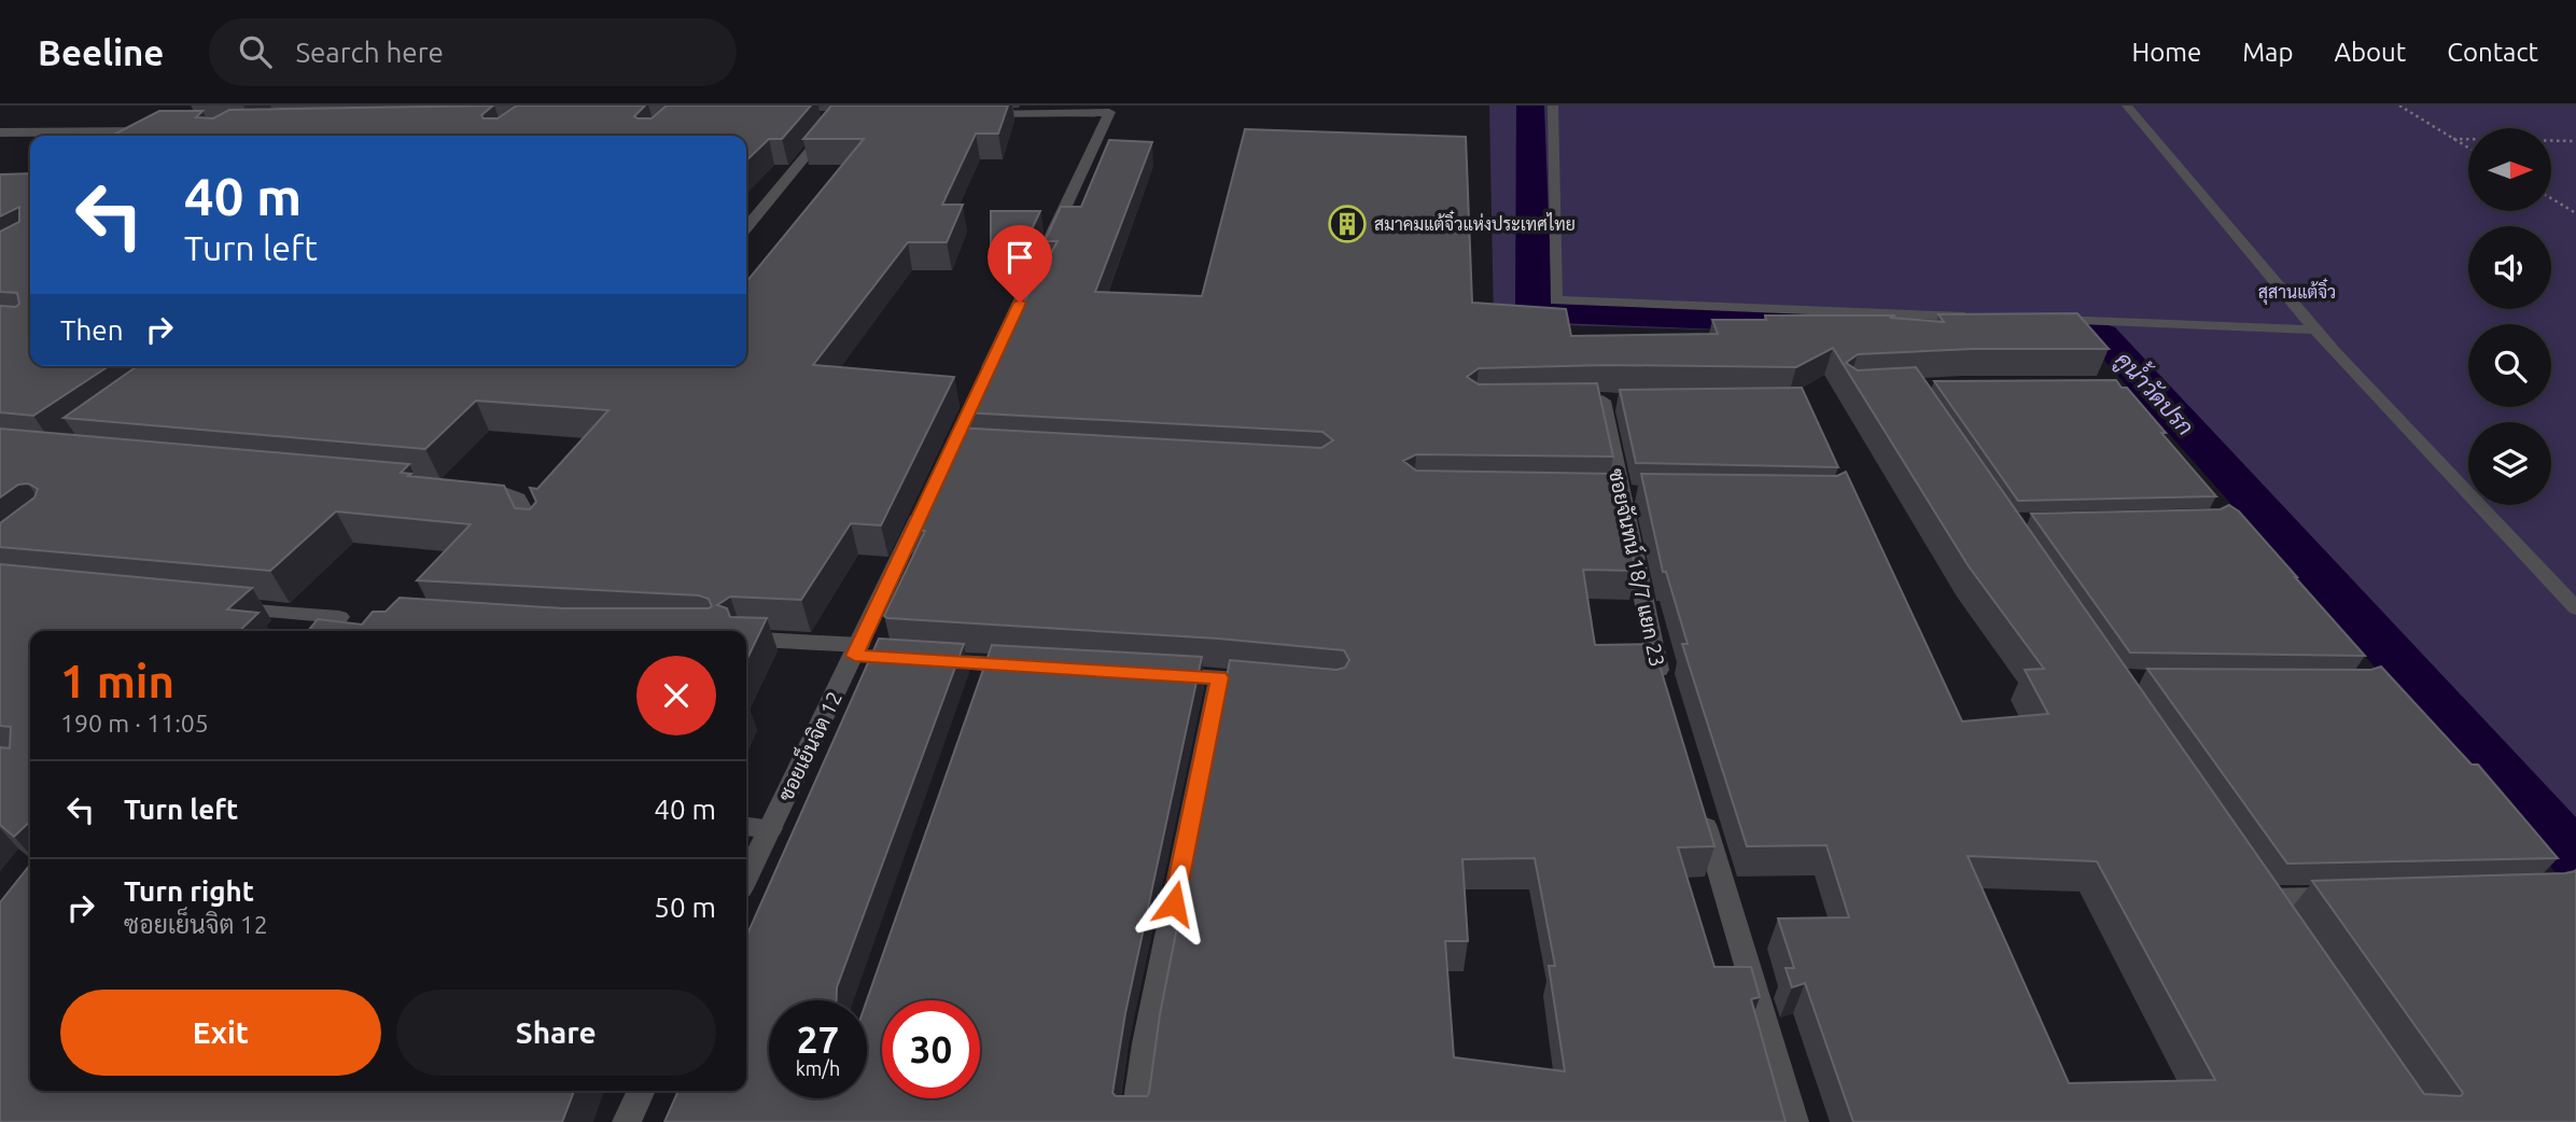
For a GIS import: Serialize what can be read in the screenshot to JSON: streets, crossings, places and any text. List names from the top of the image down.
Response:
{
  "streets": {
    "street": ["ซอยจันทน์ 18/7 แยก 23", "ซอยเย็นจิต 12"]
  },
  "water": ["คูน้ำวัดปรก"],
  "parks": ["สุสานแต้จิ๋ว"],
  "places": {
    "building": ["สมาคมแต้จิ๋วแห่งประเทศไทย"]
  },
  "north": "right",
  "page": {
    "header": "Beeline",
    "search": "Search here",
    "nav": [
      "Home",
      "Map",
      "About",
      "Contact"
    ],
    "turn": ["40 m", "Turn left"],
    "then": "Then",
    "heading": ["1 min", "190 m · 11:05"],
    "list": [
      {
        "name": "Turn left",
        "value": "40 m"
      },
      {
        "name": "Turn right",
        "note": "ซอยเย็นจิต 12",
        "value": "50 m"
      }
    ],
    "buttons": ["Exit", "Share"],
    "speed": "27 km/h",
    "limit": "30"
  }
}
